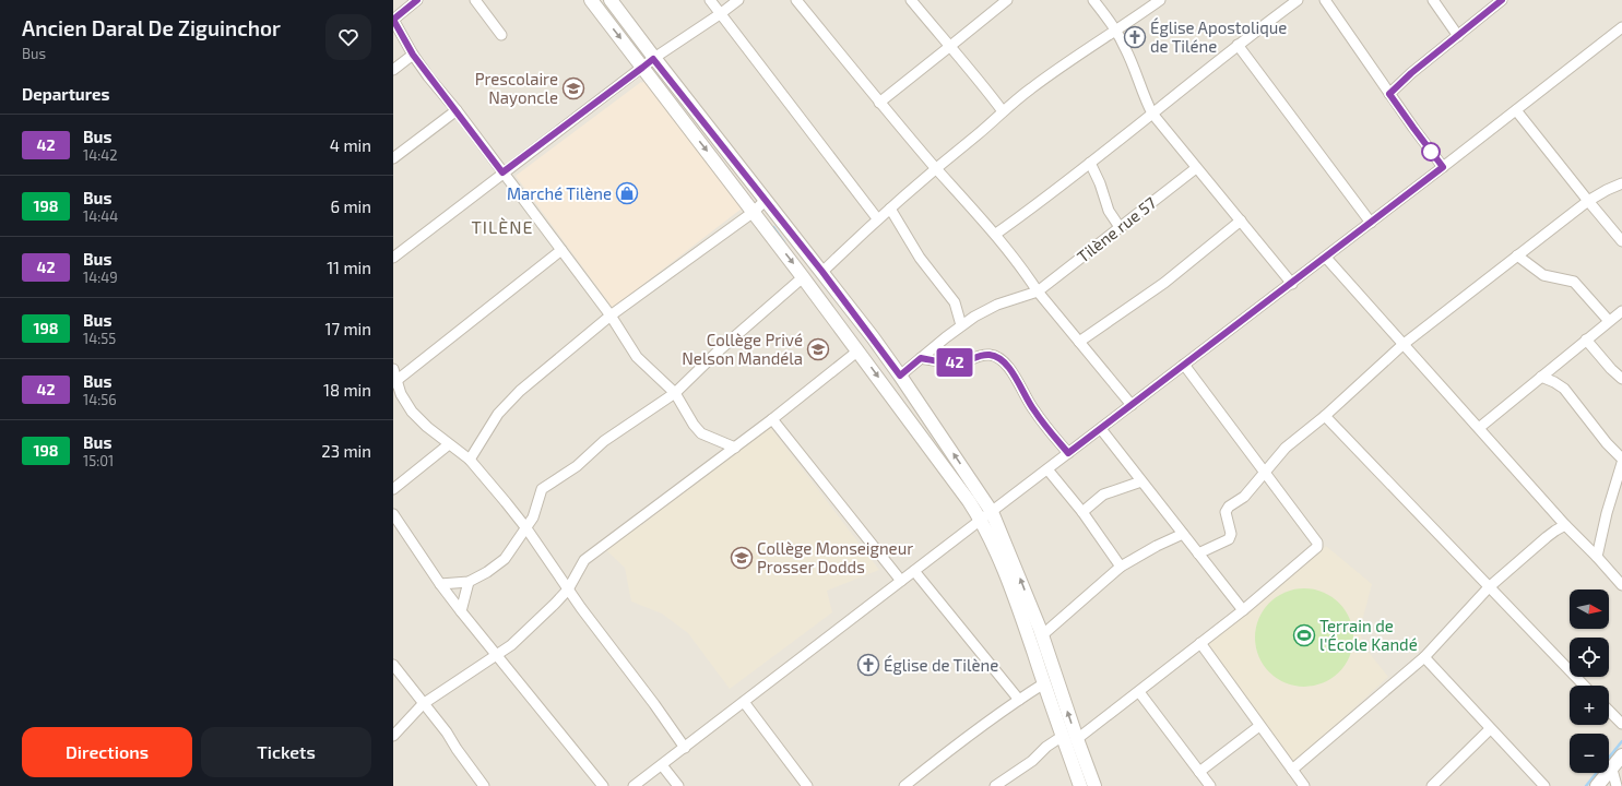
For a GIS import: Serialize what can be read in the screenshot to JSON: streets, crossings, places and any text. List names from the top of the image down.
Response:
{
  "streets": {
    "street": ["Tilène rue 57"]
  },
  "districts": ["TILÈNE"],
  "places": {
    "church": ["Église Apostolique de Tiléne", "Église de Tilène"],
    "school or university": ["Prescolaire Nayoncle", "Collège Privé Nelson Mandéla", "Collège Monseigneur Prosser Dodds"],
    "shop": ["Marché Tilène"],
    "sports": ["Terrain de l'École Kandé"]
  },
  "lines": ["bus line 42"],
  "north": "right",
  "page": {
    "heading": [
      ["Ancien Daral De Ziguinchor", "Bus"],
      "Departures"
    ],
    "on_map": "42",
    "list": [
      {
        "mark": "42",
        "name": "Bus",
        "note": "14:42",
        "value": "4 min"
      },
      {
        "mark": "198",
        "name": "Bus",
        "note": "14:44",
        "value": "6 min"
      },
      {
        "mark": "42",
        "name": "Bus",
        "note": "14:49",
        "value": "11 min"
      },
      {
        "mark": "198",
        "name": "Bus",
        "note": "14:55",
        "value": "17 min"
      },
      {
        "mark": "42",
        "name": "Bus",
        "note": "14:56",
        "value": "18 min"
      },
      {
        "mark": "198",
        "name": "Bus",
        "note": "15:01",
        "value": "23 min"
      }
    ],
    "map_buttons": ["+", "−"],
    "buttons": ["Directions", "Tickets"]
  }
}
